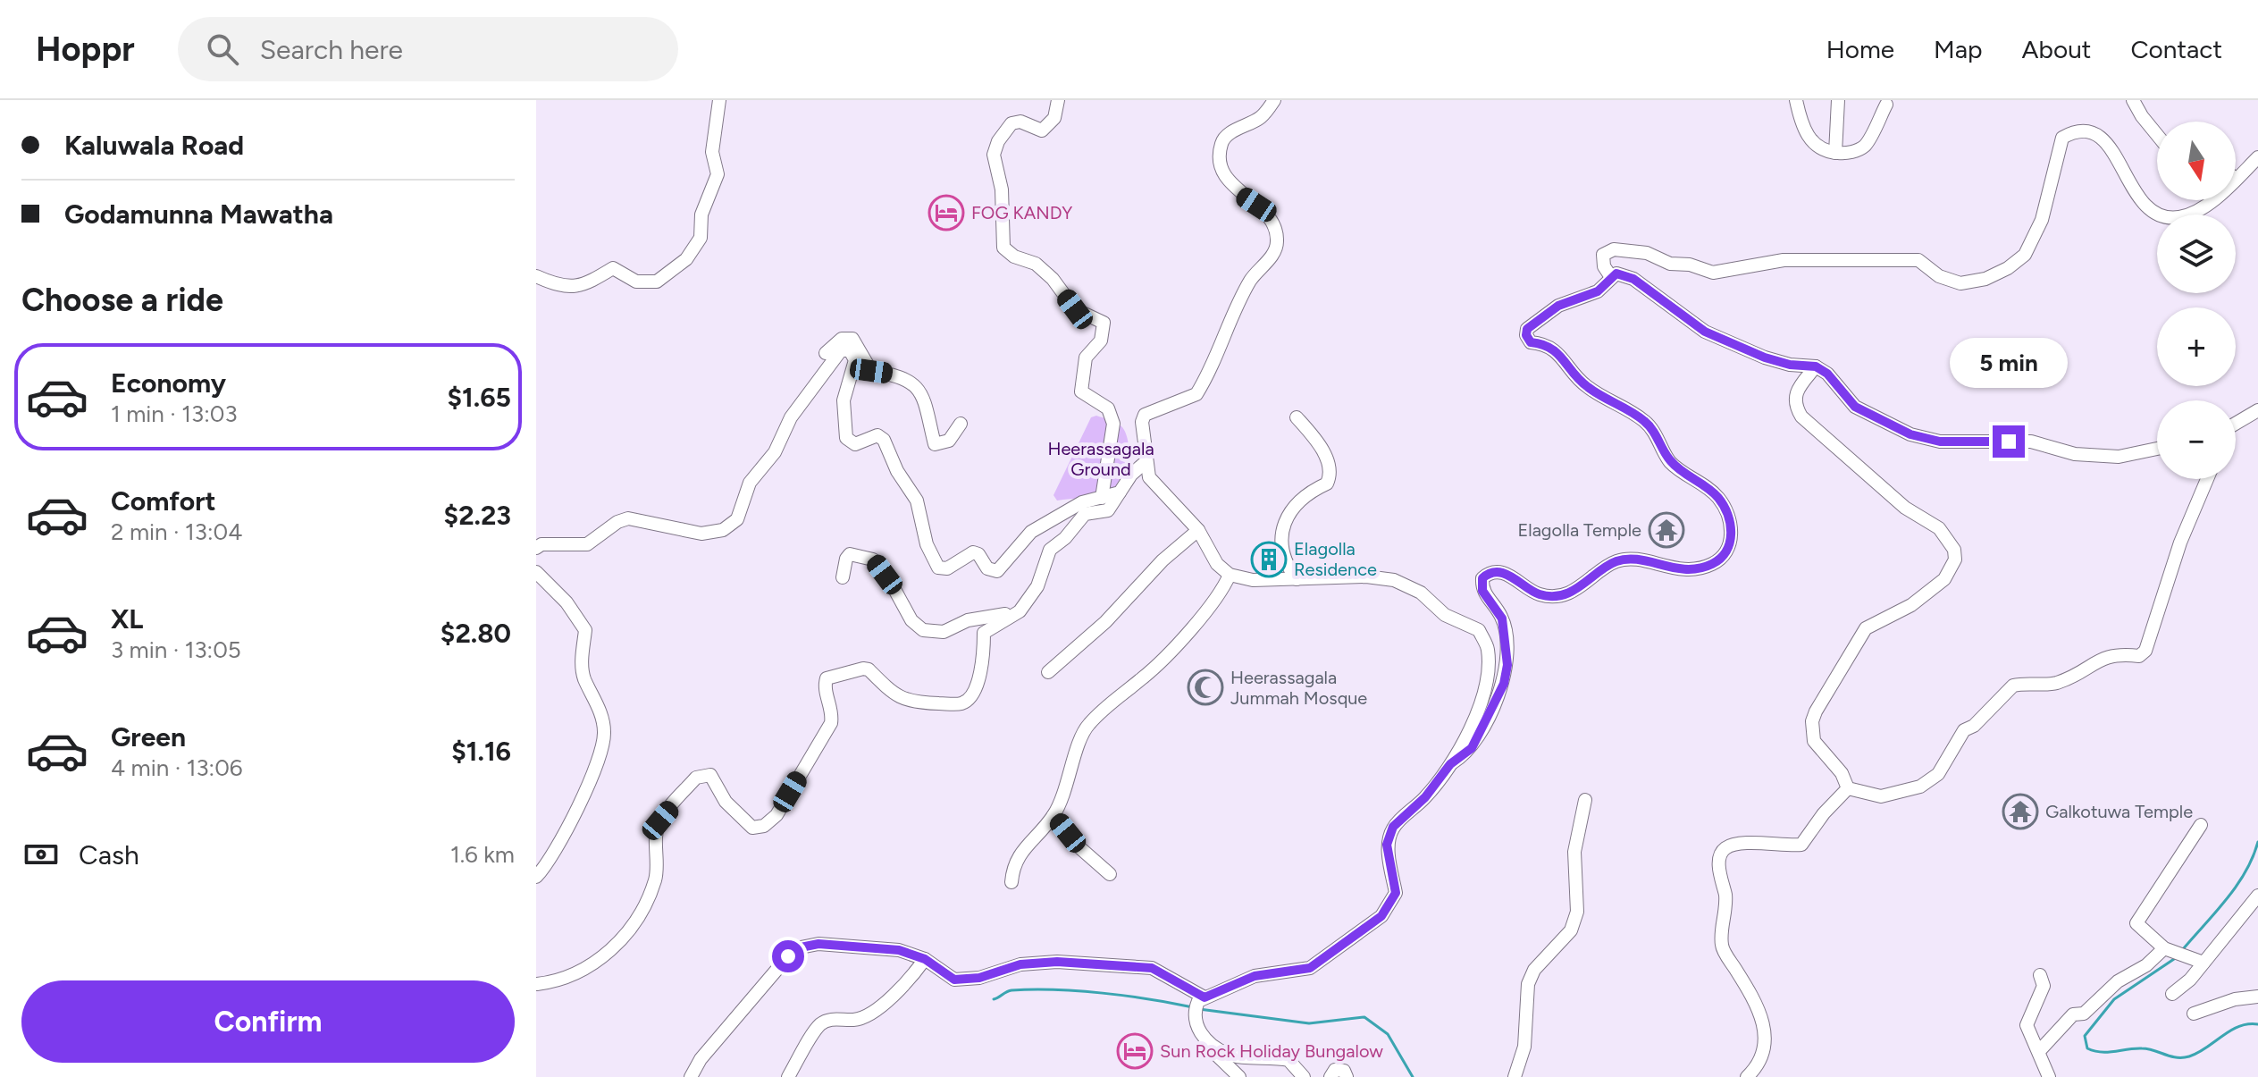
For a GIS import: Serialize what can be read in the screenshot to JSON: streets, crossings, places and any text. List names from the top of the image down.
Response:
{
  "parks": ["Heerassagala Ground"],
  "places": {
    "hotel": ["FOG KANDY", "Sun Rock Holiday Bungalow"],
    "temple": ["Elagolla Temple", "Galkotuwa Temple"],
    "building": ["Elagolla Residence"],
    "mosque": ["Heerassagala Jummah Mosque"]
  },
  "north": "bottom",
  "page": {
    "header": "Hoppr",
    "search": "Search here",
    "nav": [
      "Home",
      "Map",
      "About",
      "Contact"
    ],
    "banner": ["Kaluwala Road", "Godamunna Mawatha"],
    "map_buttons": ["+", "−"],
    "heading": "Choose a ride",
    "bubble": "5 min",
    "list": [
      {
        "name": "Economy",
        "note": "1 min · 13:03",
        "value": "$1.65"
      },
      {
        "name": "Comfort",
        "note": "2 min · 13:04",
        "value": "$2.23"
      },
      {
        "name": "XL",
        "note": "3 min · 13:05",
        "value": "$2.80"
      },
      {
        "name": "Green",
        "note": "4 min · 13:06",
        "value": "$1.16"
      }
    ],
    "pay": ["Cash", "1.6 km"],
    "buttons": "Confirm"
  }
}
